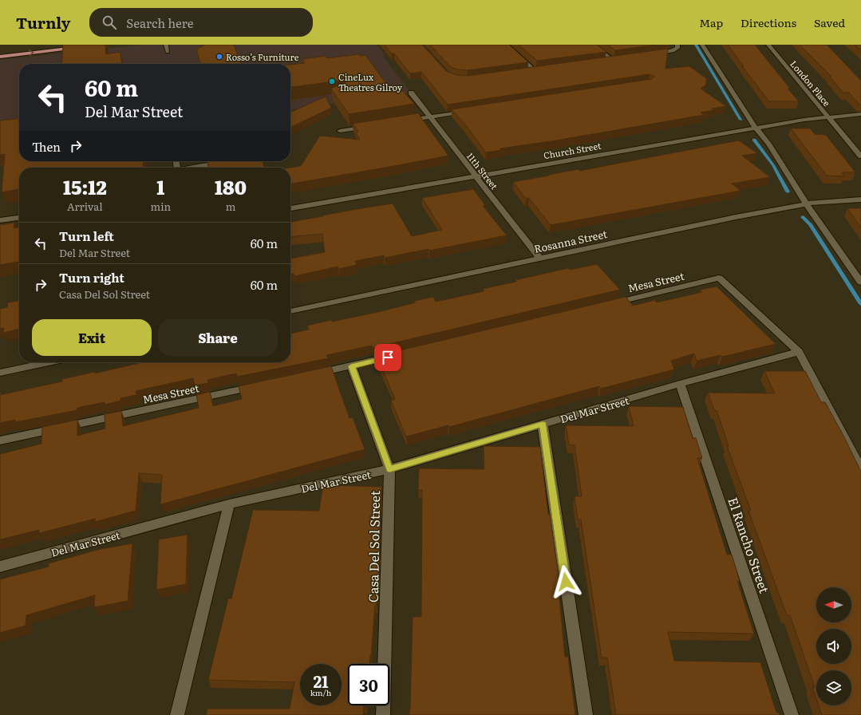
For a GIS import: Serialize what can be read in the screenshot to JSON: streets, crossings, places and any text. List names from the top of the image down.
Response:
{
  "streets": {
    "street": [
      "London Place",
      "Church Street",
      "11th Street",
      "Rosanna Street",
      "Mesa Street",
      "Del Mar Street",
      "El Rancho Street",
      "Casa Del Sol Street"
    ]
  },
  "crossings": [
    ["London Place", "Church Street"],
    ["Church Street", "11th Street"],
    ["11th Street", "Rosanna Street"],
    ["Mesa Street", "Del Mar Street"],
    ["Del Mar Street", "El Rancho Street"],
    ["Del Mar Street", "Casa Del Sol Street"]
  ],
  "places": ["Rosso’s Furniture", "CineLux Theatres Gilroy"],
  "north": "left",
  "page": {
    "header": "Turnly",
    "search": "Search here",
    "nav": ["Map", "Directions", "Saved"],
    "turn": ["60 m", "Del Mar Street"],
    "then": "Then",
    "eta": [
      "15:12",
      "Arrival",
      "1",
      "min",
      "180",
      "m"
    ],
    "list": [
      {
        "name": "Turn left",
        "note": "Del Mar Street",
        "value": "60 m"
      },
      {
        "name": "Turn right",
        "note": "Casa Del Sol Street",
        "value": "60 m"
      }
    ],
    "buttons": ["Exit", "Share"],
    "speed": "21 km/h",
    "limit": "30"
  }
}
